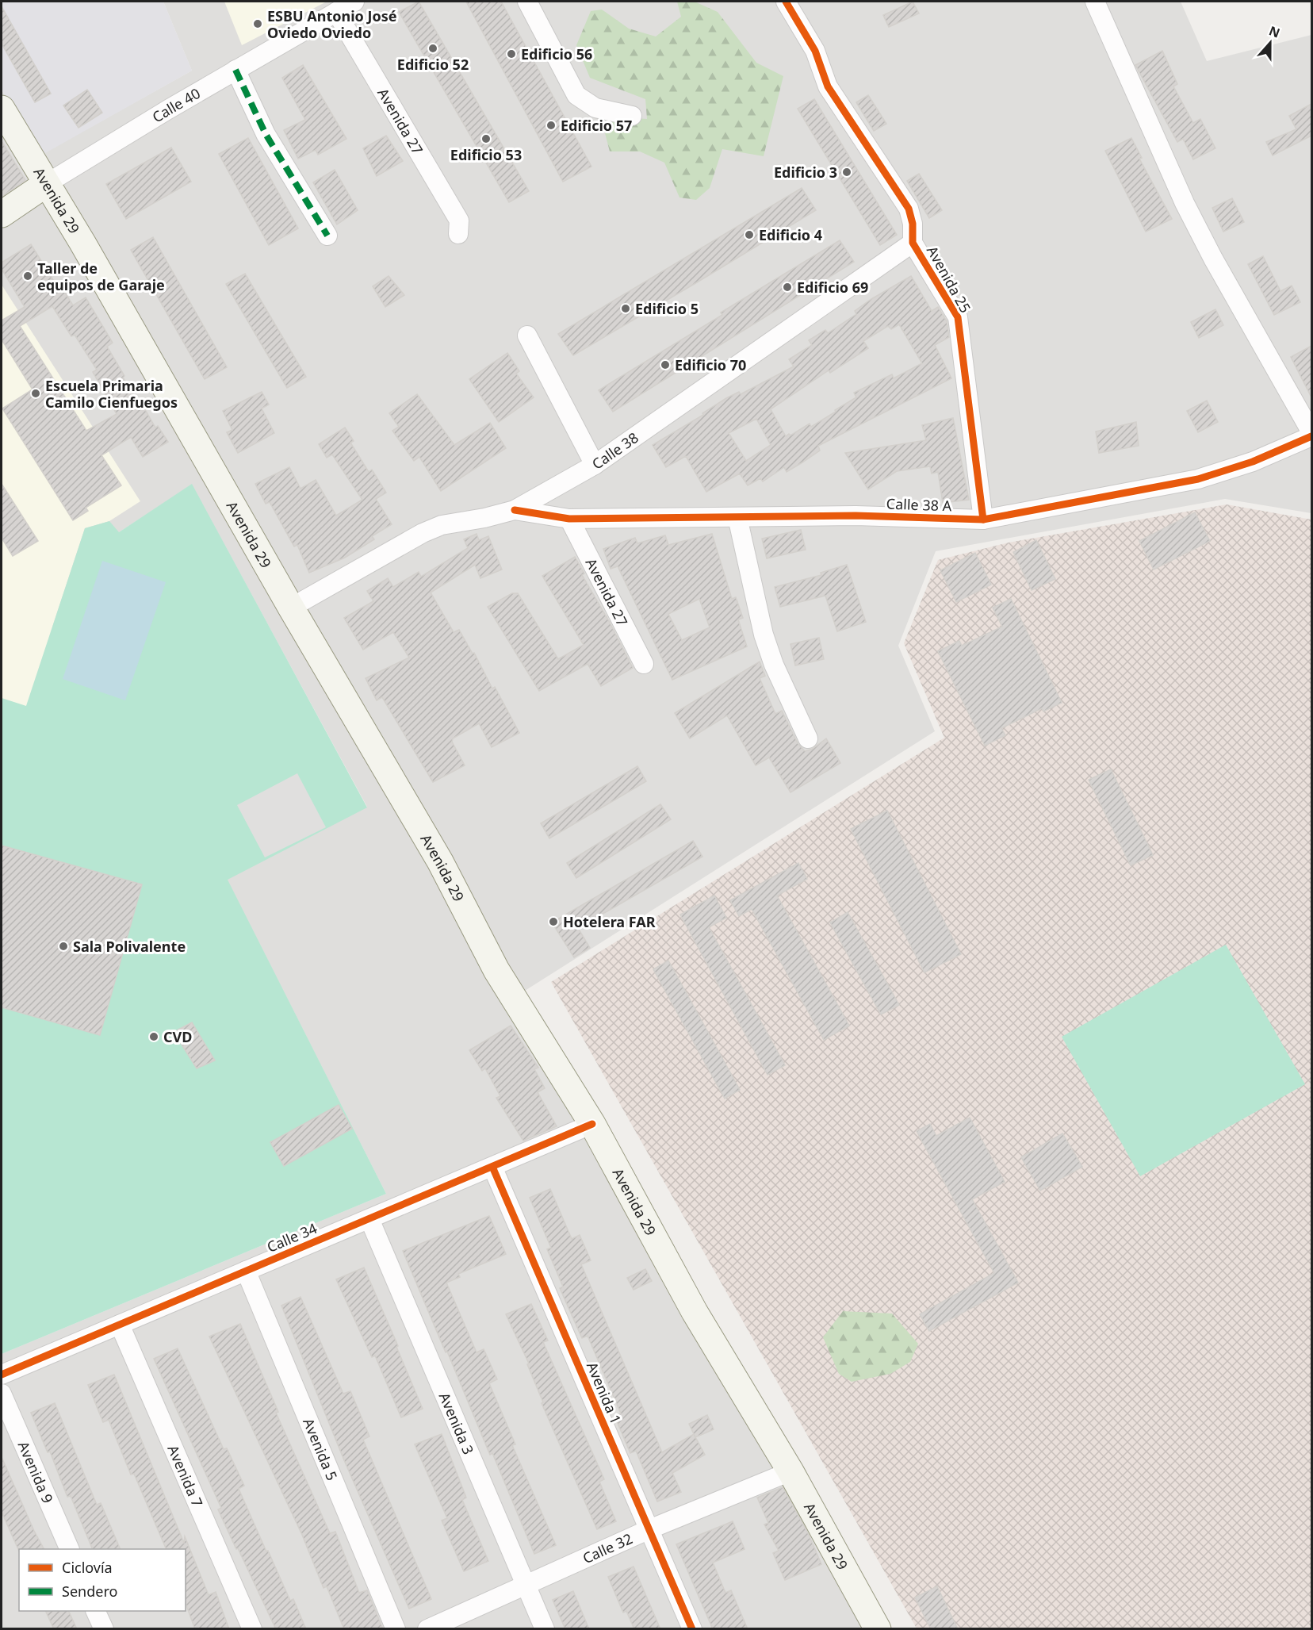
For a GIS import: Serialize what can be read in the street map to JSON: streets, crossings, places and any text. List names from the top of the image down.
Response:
{
  "streets": {
    "main road": ["Calle 40", "Avenida 29"],
    "street": [
      "Avenida 27",
      "Avenida 25",
      "Calle 38",
      "Calle 38 A",
      "Calle 34",
      "Avenida 1",
      "Avenida 3",
      "Avenida 5",
      "Avenida 9",
      "Avenida 7",
      "Calle 32"
    ]
  },
  "crossings": [
    ["Calle 40", "Avenida 27"],
    ["Calle 40", "Avenida 29"],
    ["Avenida 27", "Calle 38 A"],
    ["Avenida 29", "Calle 38"],
    ["Avenida 29", "Calle 34"],
    ["Avenida 29", "Calle 32"],
    ["Avenida 25", "Calle 38"],
    ["Avenida 25", "Calle 38 A"],
    ["Calle 38", "Calle 38 A"],
    ["Calle 34", "Avenida 1"],
    ["Calle 34", "Avenida 3"],
    ["Calle 34", "Avenida 5"],
    ["Calle 34", "Avenida 7"],
    ["Avenida 1", "Calle 32"],
    ["Avenida 3", "Calle 32"]
  ],
  "places": [
    "ESBU Antonio José Oviedo Oviedo",
    "Edificio 52",
    "Edificio 56",
    "Edificio 57",
    "Edificio 53",
    "Edificio 3",
    "Edificio 4",
    "Taller de equipos de Garaje",
    "Edificio 69",
    "Edificio 5",
    "Edificio 70",
    "Escuela Primaria Camilo Cienfuegos",
    "Hotelera FAR",
    "Sala Polivalente",
    "CVD"
  ],
  "legend": ["Ciclovía", "Sendero"],
  "north": "top"
}
